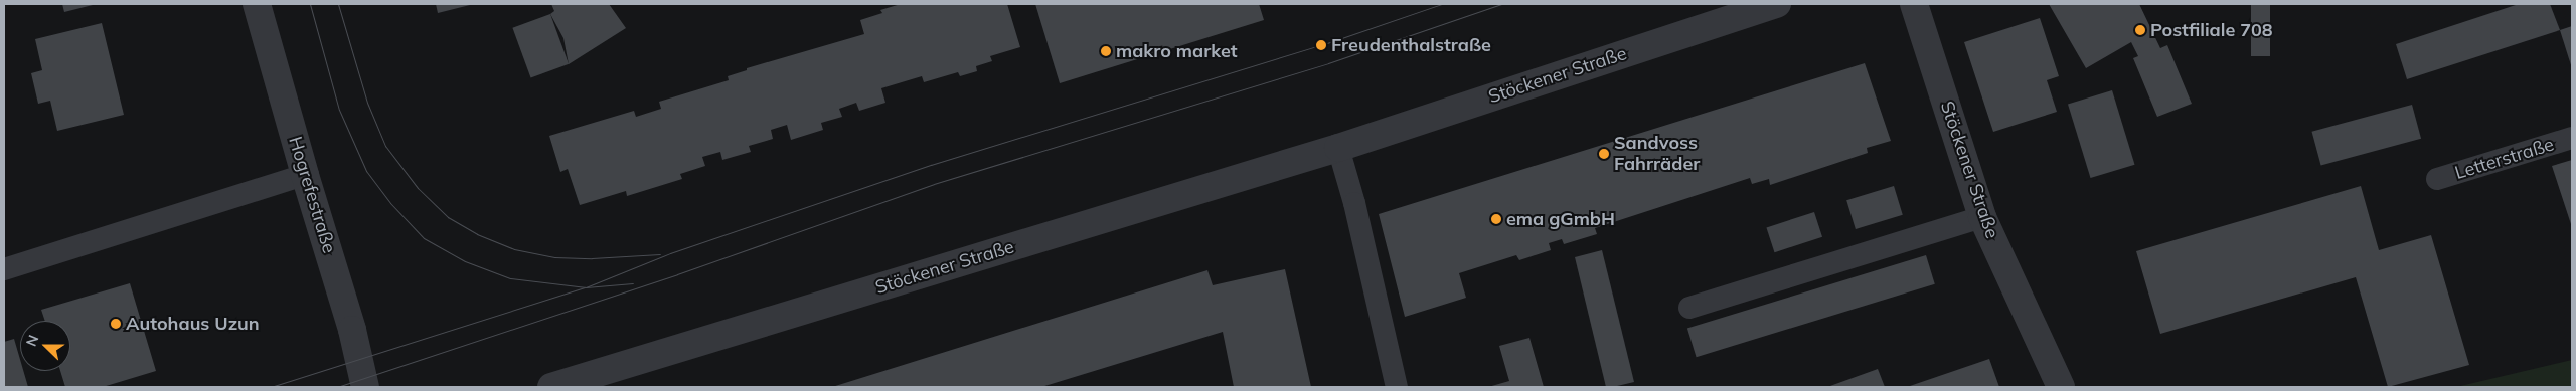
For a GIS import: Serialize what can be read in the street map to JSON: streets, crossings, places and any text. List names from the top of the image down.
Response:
{
  "streets": {
    "street": ["Stöckener Straße", "Hogrefestraße"],
    "lane": ["Letterstraße"]
  },
  "places": [
    "Postfiliale 708",
    "Freudenthalstraße",
    "makro market",
    "Sandvoss Fahrräder",
    "ema gGmbH",
    "Autohaus Uzun"
  ],
  "north": "left"
}
